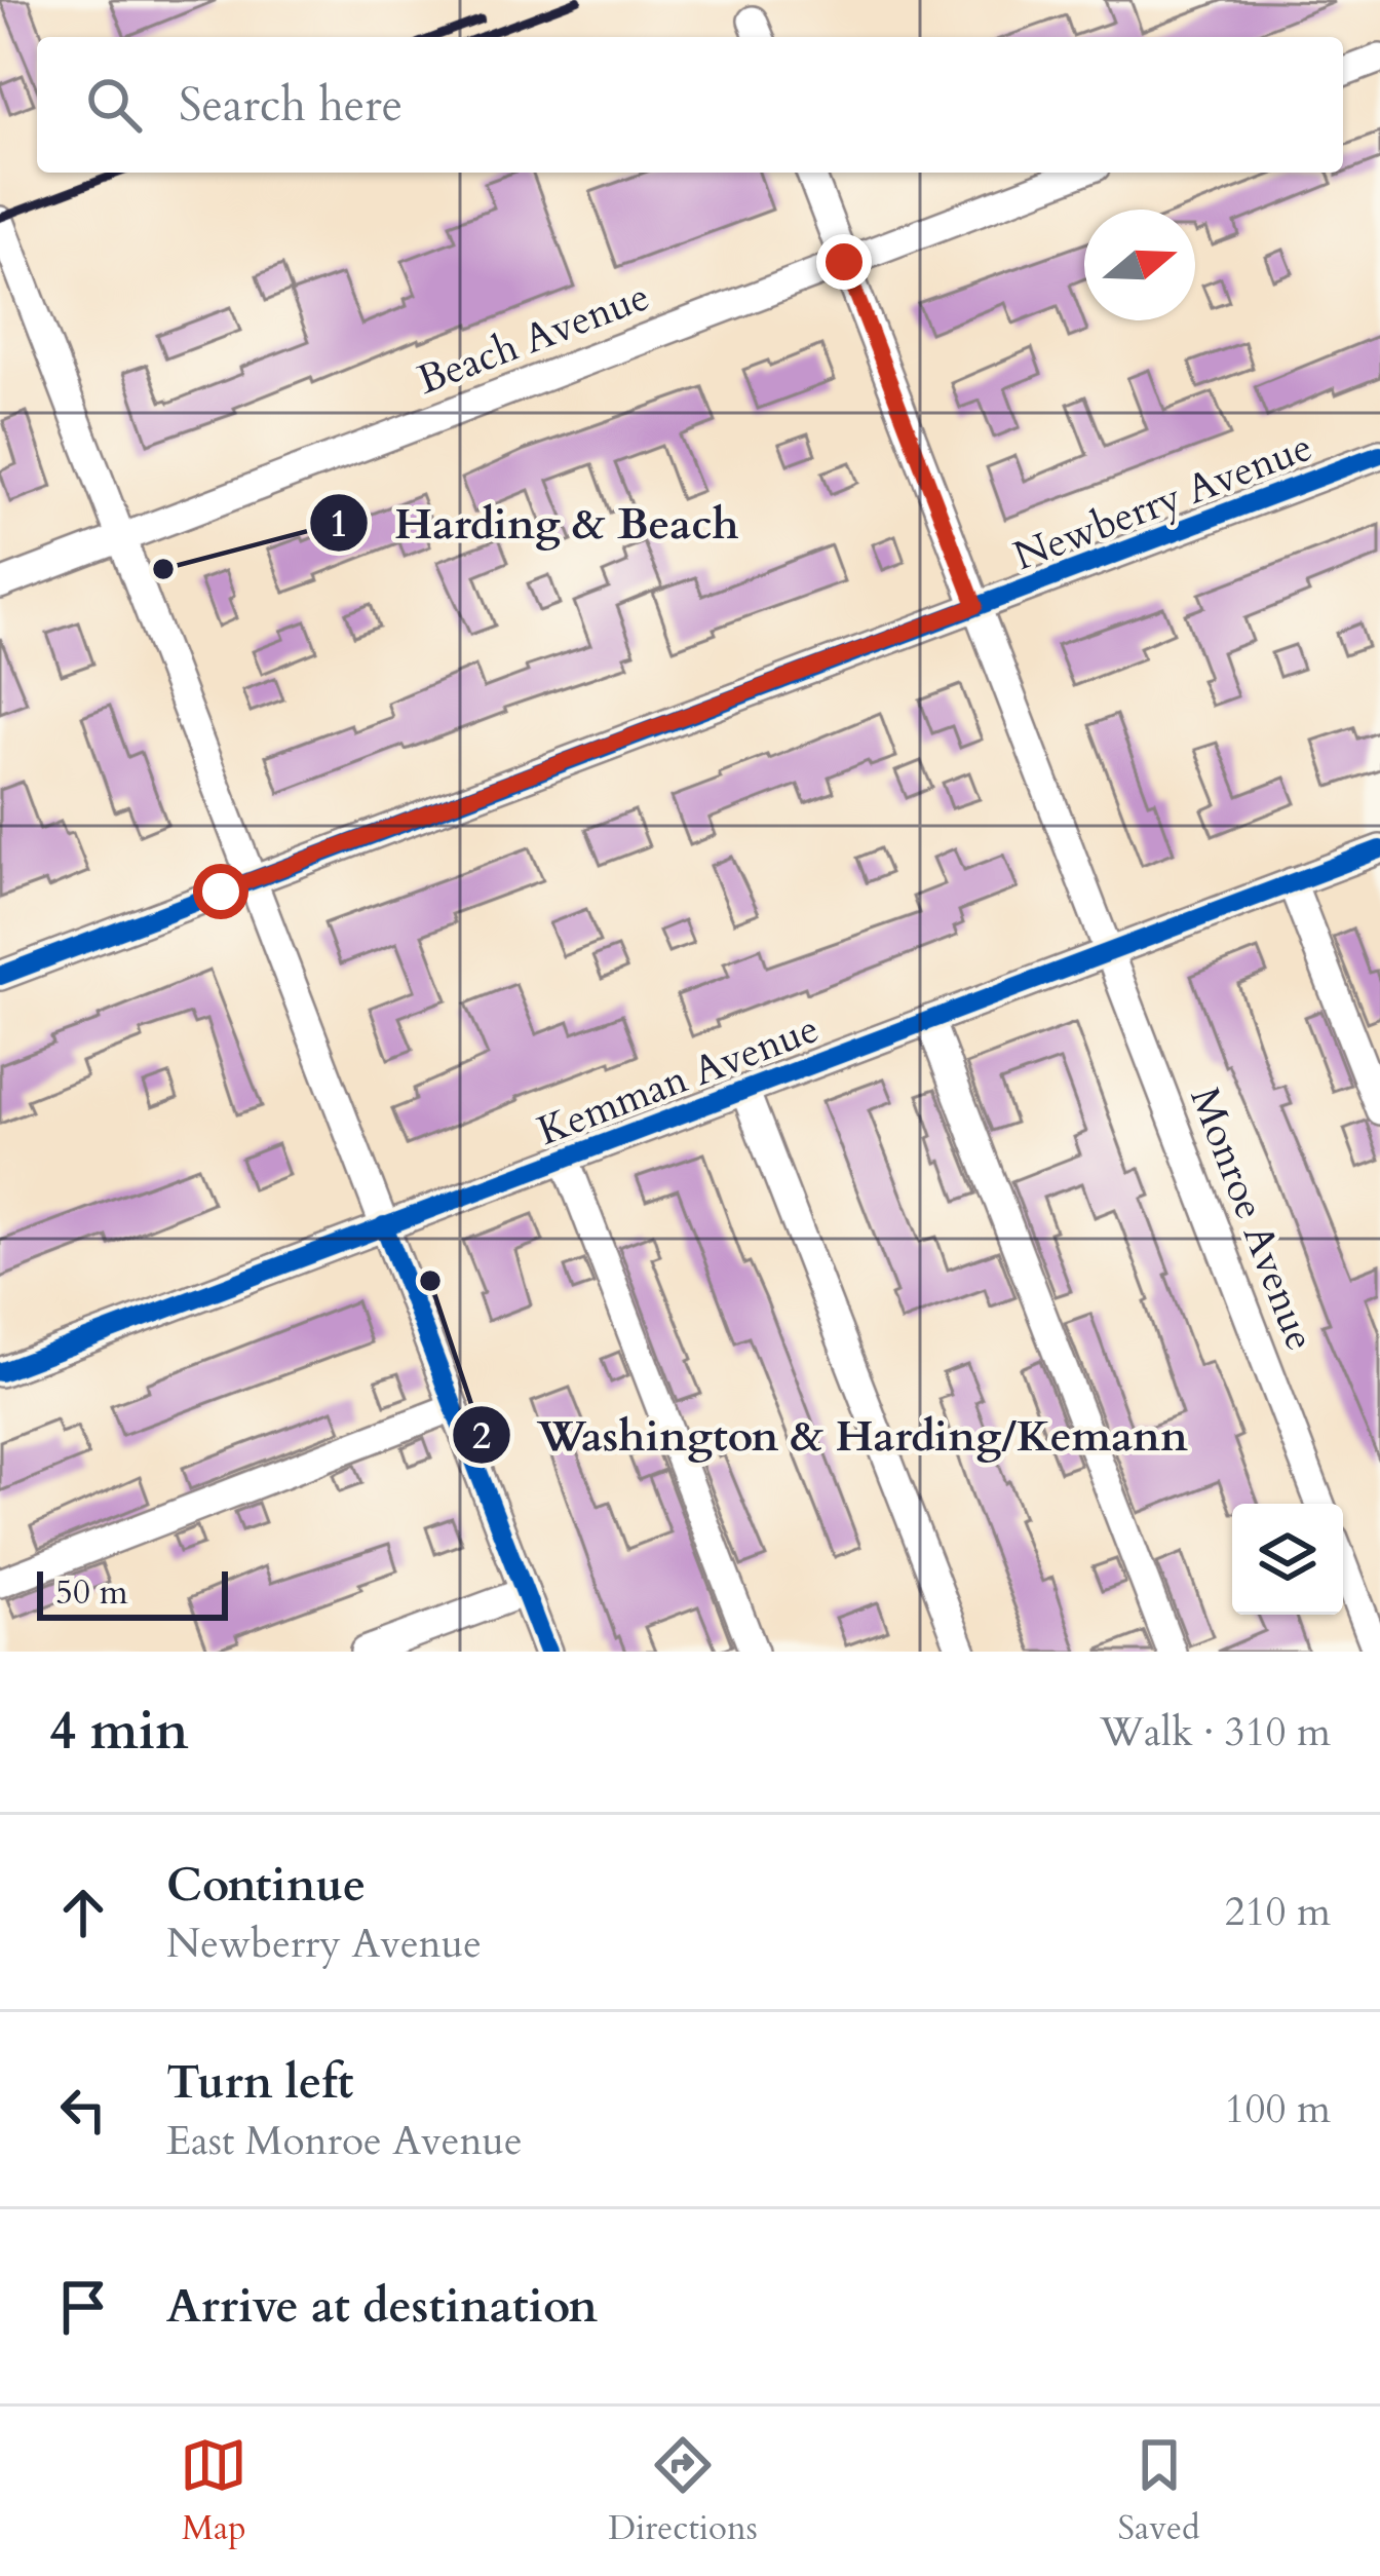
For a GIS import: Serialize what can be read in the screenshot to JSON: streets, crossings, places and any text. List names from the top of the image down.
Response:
{
  "streets": {
    "street": [
      "Beach Avenue",
      "Newberry Avenue",
      "Kemman Avenue",
      "Monroe Avenue"
    ]
  },
  "crossings": [
    ["Beach Avenue", "Monroe Avenue"],
    ["Newberry Avenue", "Monroe Avenue"],
    ["Kemman Avenue", "Monroe Avenue"]
  ],
  "places": ["Harding & Beach", "Washington & Harding/Kemann"],
  "scale_bar": "50 m",
  "north": "right",
  "page": {
    "search": "Search here",
    "scale": "50 m",
    "heading": ["4 min", "Walk · 310 m"],
    "list": [
      ["Continue", "Newberry Avenue", "210 m"],
      ["Turn left", "East Monroe Avenue", "100 m"],
      "Arrive at destination"
    ],
    "nav": ["Map", "Directions", "Saved"]
  }
}
